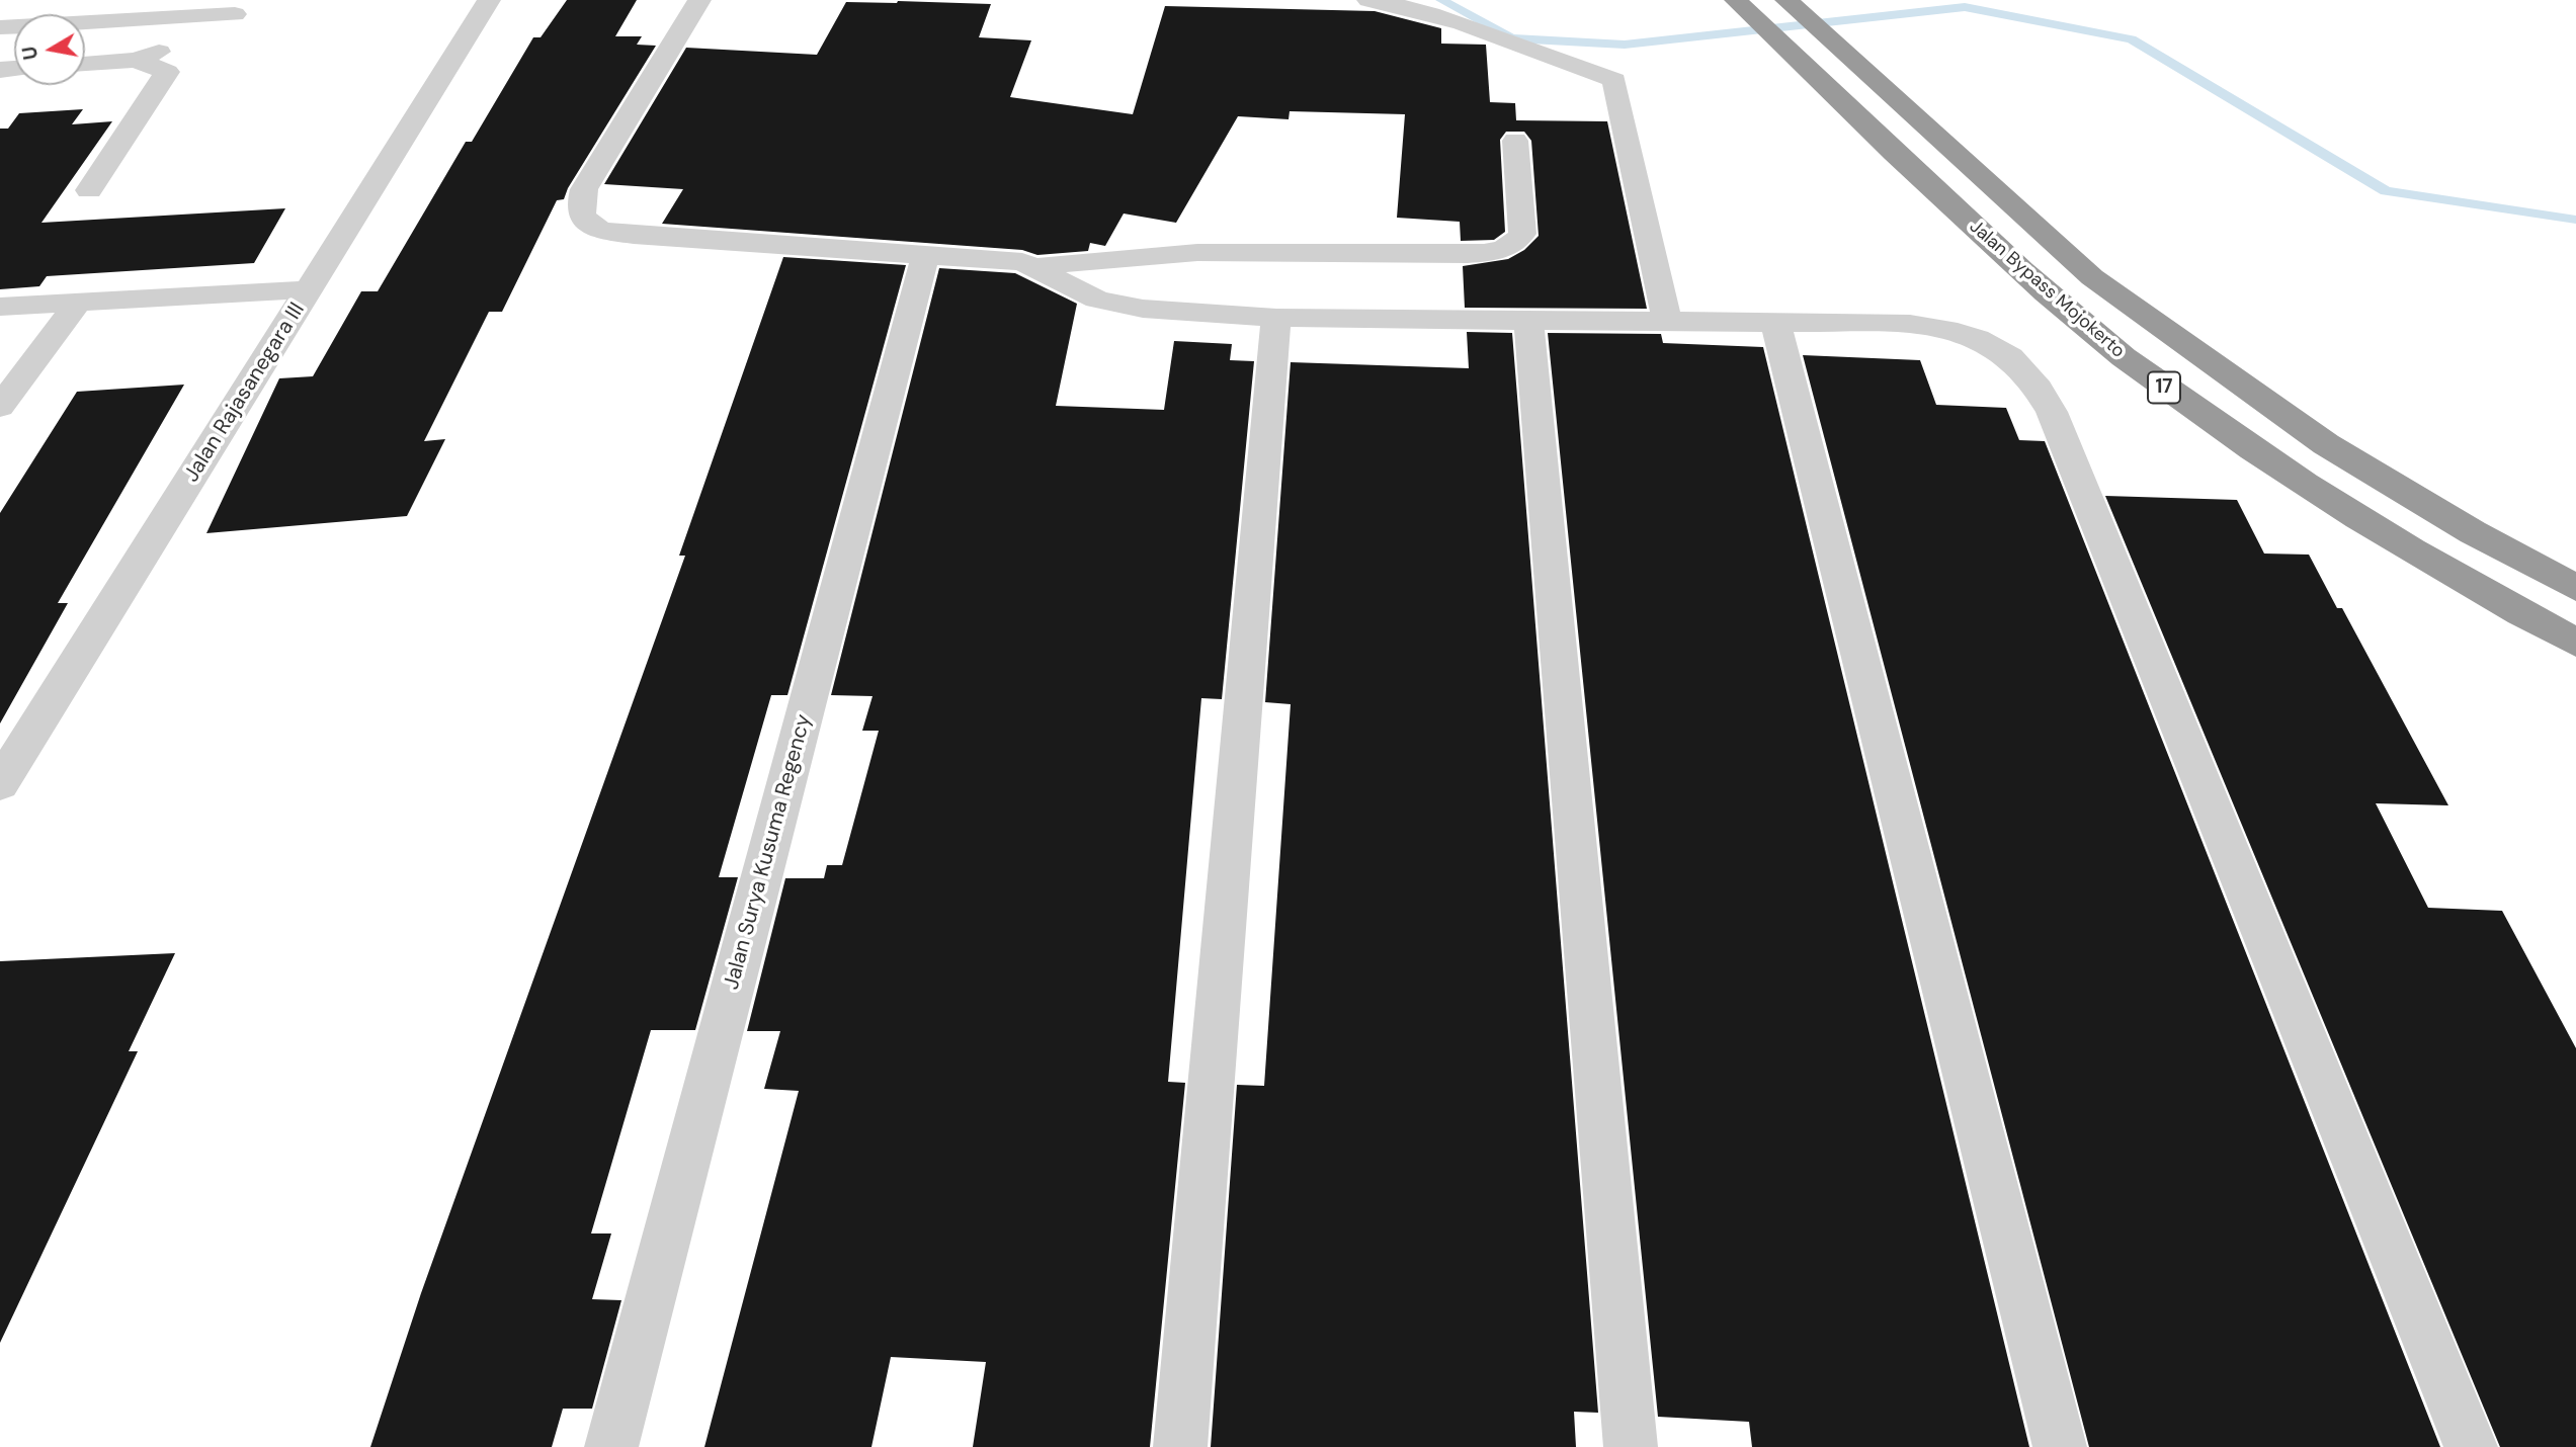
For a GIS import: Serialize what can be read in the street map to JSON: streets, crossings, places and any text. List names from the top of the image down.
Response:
{
  "streets": {
    "highway": ["Jalan Bypass Mojokerto", "17"],
    "street": ["Jalan Rajasanegara III", "Jalan Surya Kusuma Regency"]
  },
  "north": "left"
}
